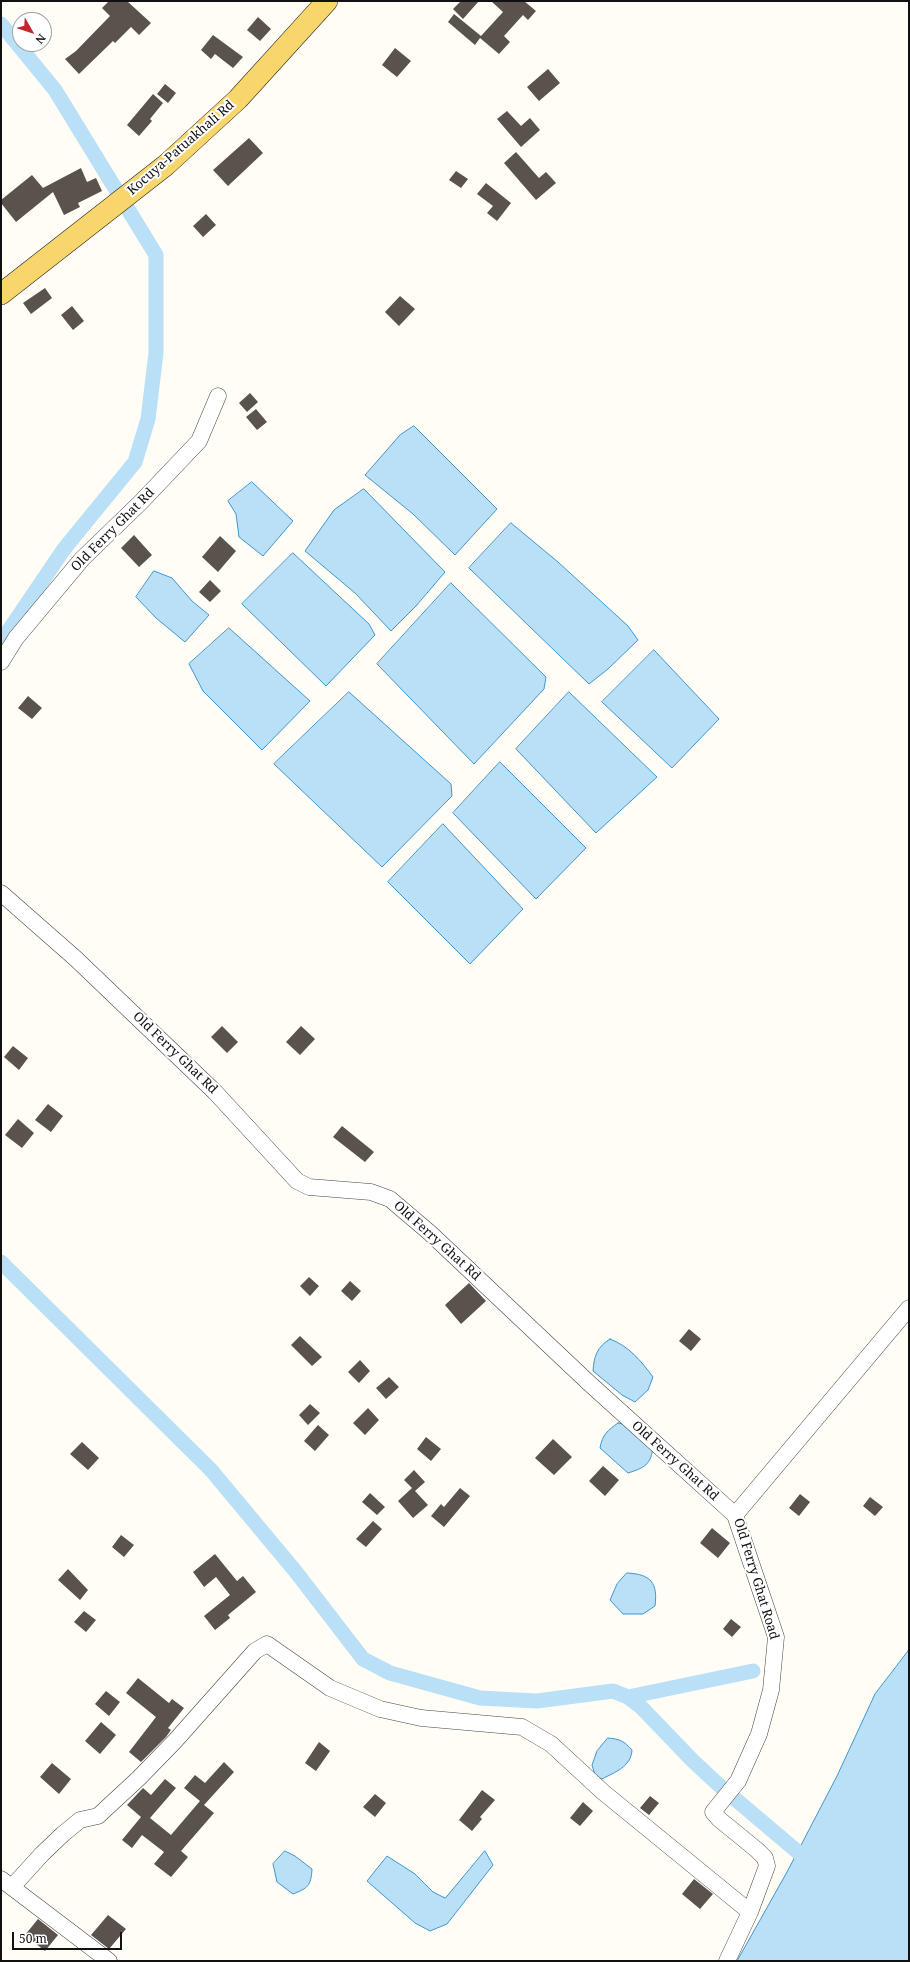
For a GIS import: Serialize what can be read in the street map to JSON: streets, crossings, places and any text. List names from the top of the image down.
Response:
{
  "streets": {
    "main road": ["Kocuya-Patuakhali Rd"],
    "street": ["Old Ferry Ghat Rd", "Old Ferry Ghat Road"]
  },
  "crossings": [
    ["Old Ferry Ghat Rd", "Old Ferry Ghat Road"]
  ],
  "scale_bar": "50 m",
  "north": "bottom right"
}
